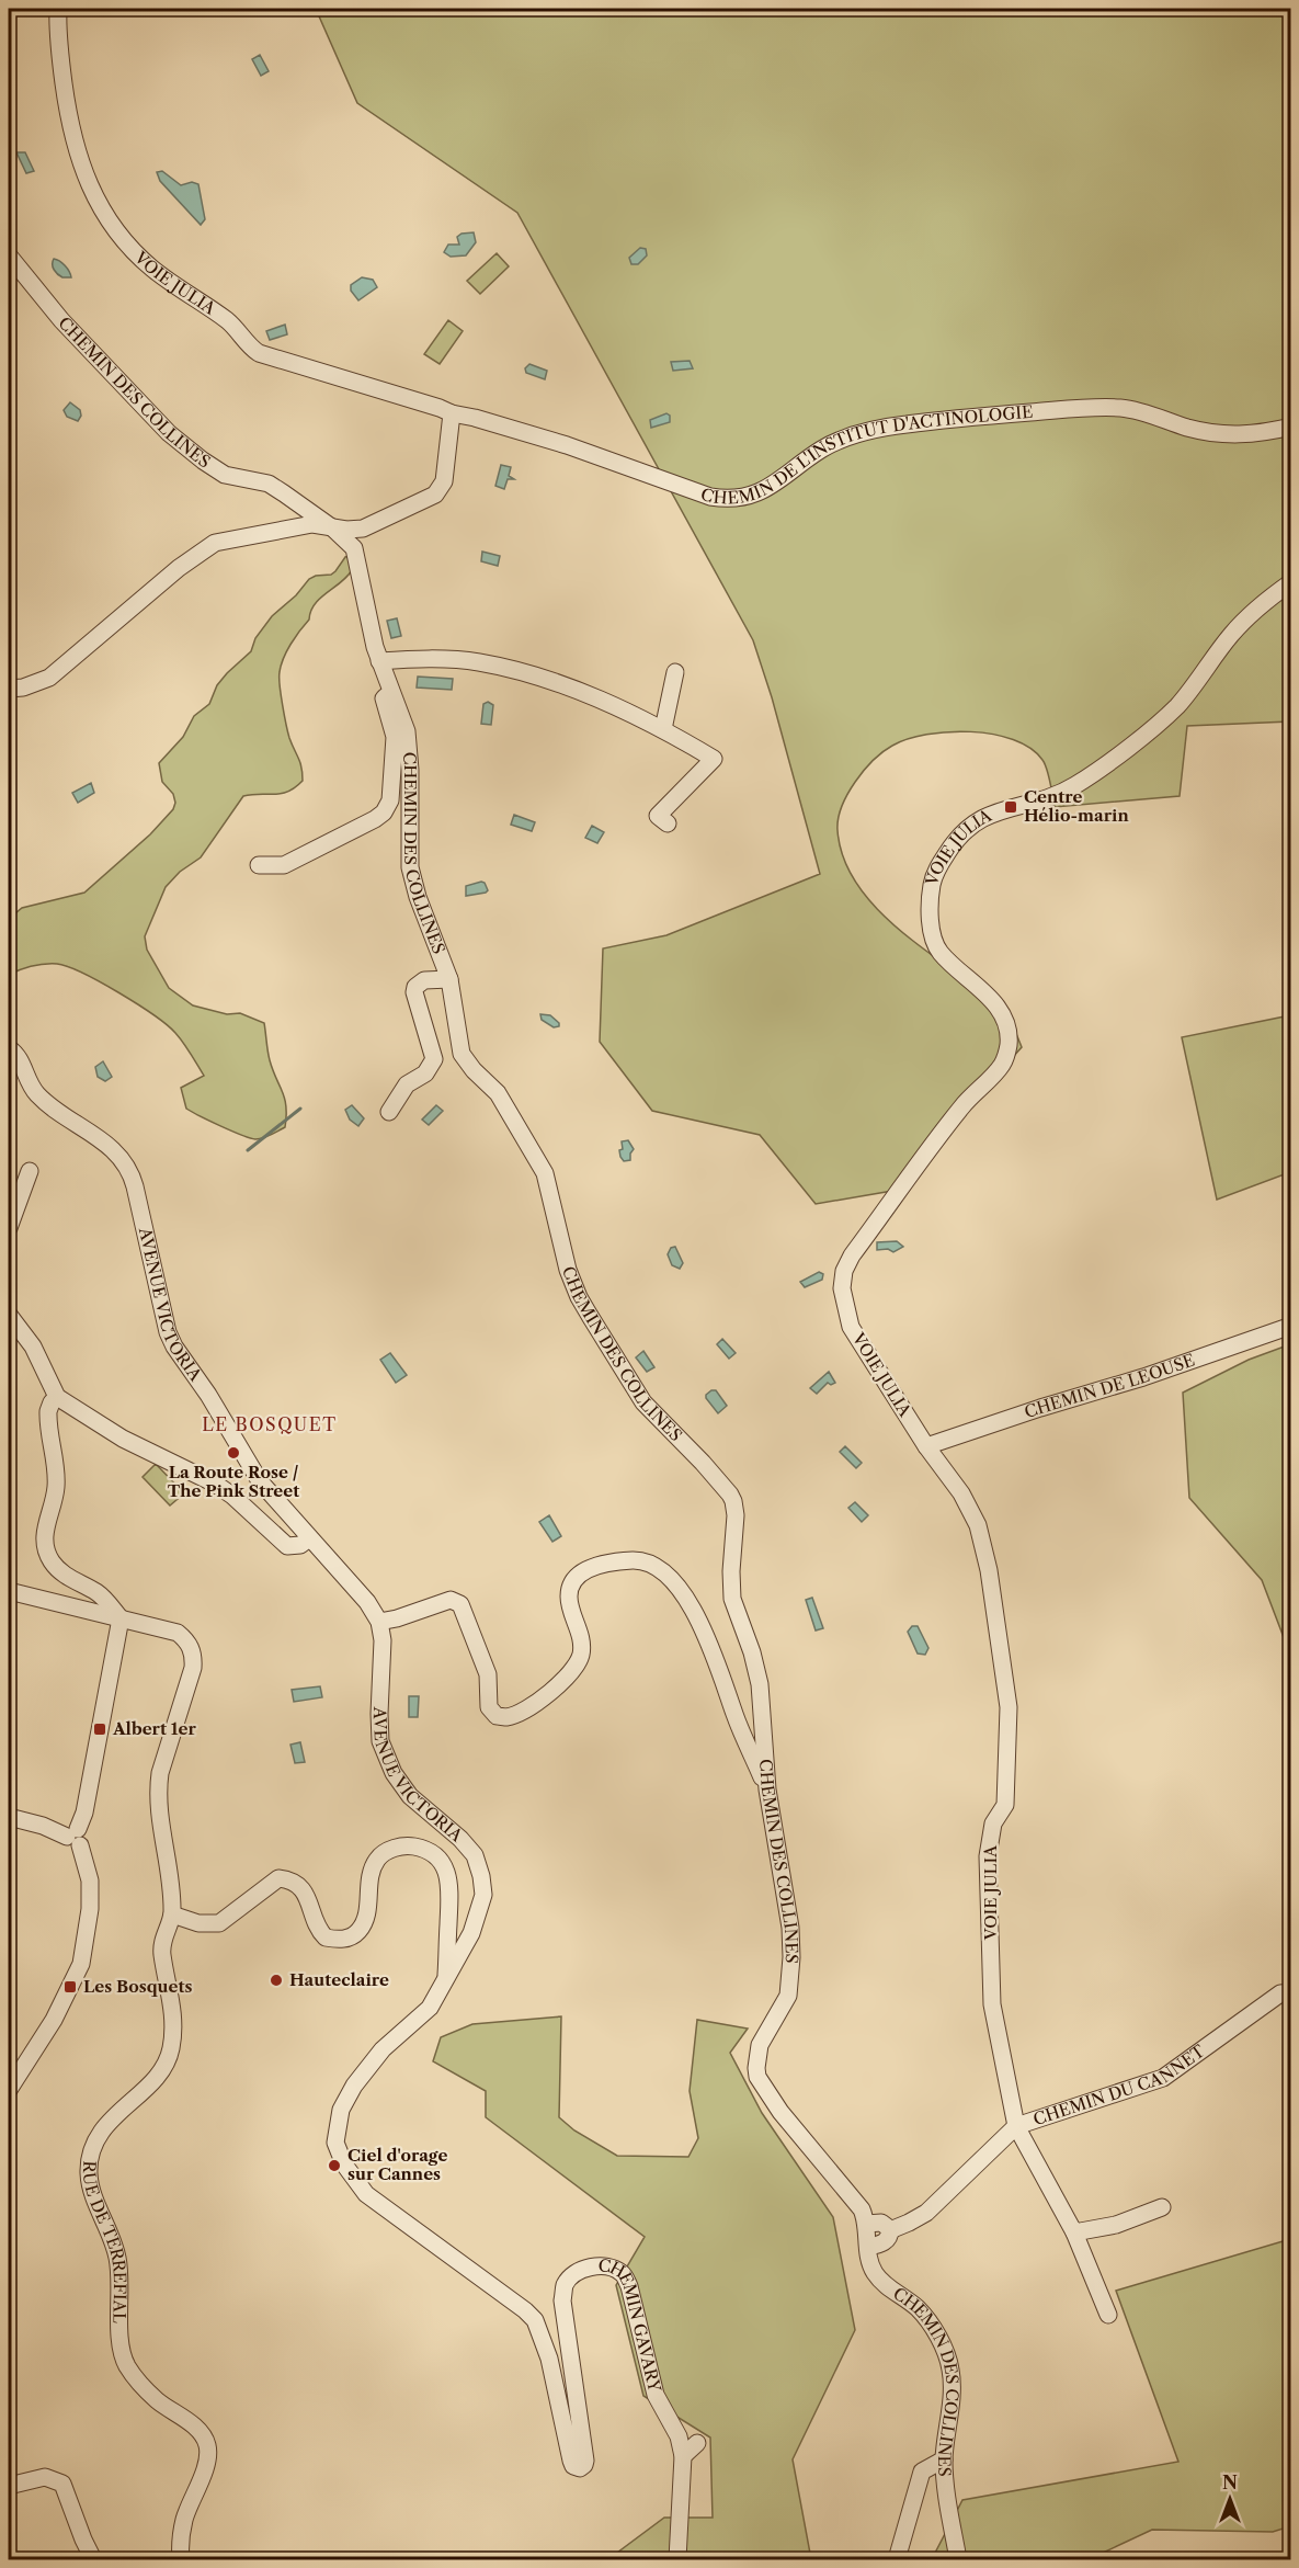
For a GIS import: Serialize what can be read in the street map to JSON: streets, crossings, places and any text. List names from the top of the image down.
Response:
{
  "streets": {
    "street": [
      "VOIE JULIA",
      "CHEMIN DES COLLINES",
      "CHEMIN DE L'INSTITUT D'ACTINOLOGIE",
      "AVENUE VICTORIA",
      "CHEMIN DE LEOUSE",
      "CHEMIN DU CANNET",
      "RUE DE TERREFIAL",
      "CHEMIN GAVARY"
    ]
  },
  "crossings": [
    ["VOIE JULIA", "CHEMIN DE L'INSTITUT D'ACTINOLOGIE"],
    ["VOIE JULIA", "CHEMIN DE LEOUSE"],
    ["VOIE JULIA", "CHEMIN DU CANNET"],
    ["CHEMIN DES COLLINES", "CHEMIN DU CANNET"],
    ["AVENUE VICTORIA", "CHEMIN GAVARY"]
  ],
  "districts": ["LE BOSQUET"],
  "places": {
    "transit": ["Centre Hélio-marin", "Albert 1er", "Les Bosquets"],
    "other": ["La Route Rose / The Pink Street", "Hauteclaire", "Ciel d'orage sur Cannes"]
  },
  "north": "top"
}
